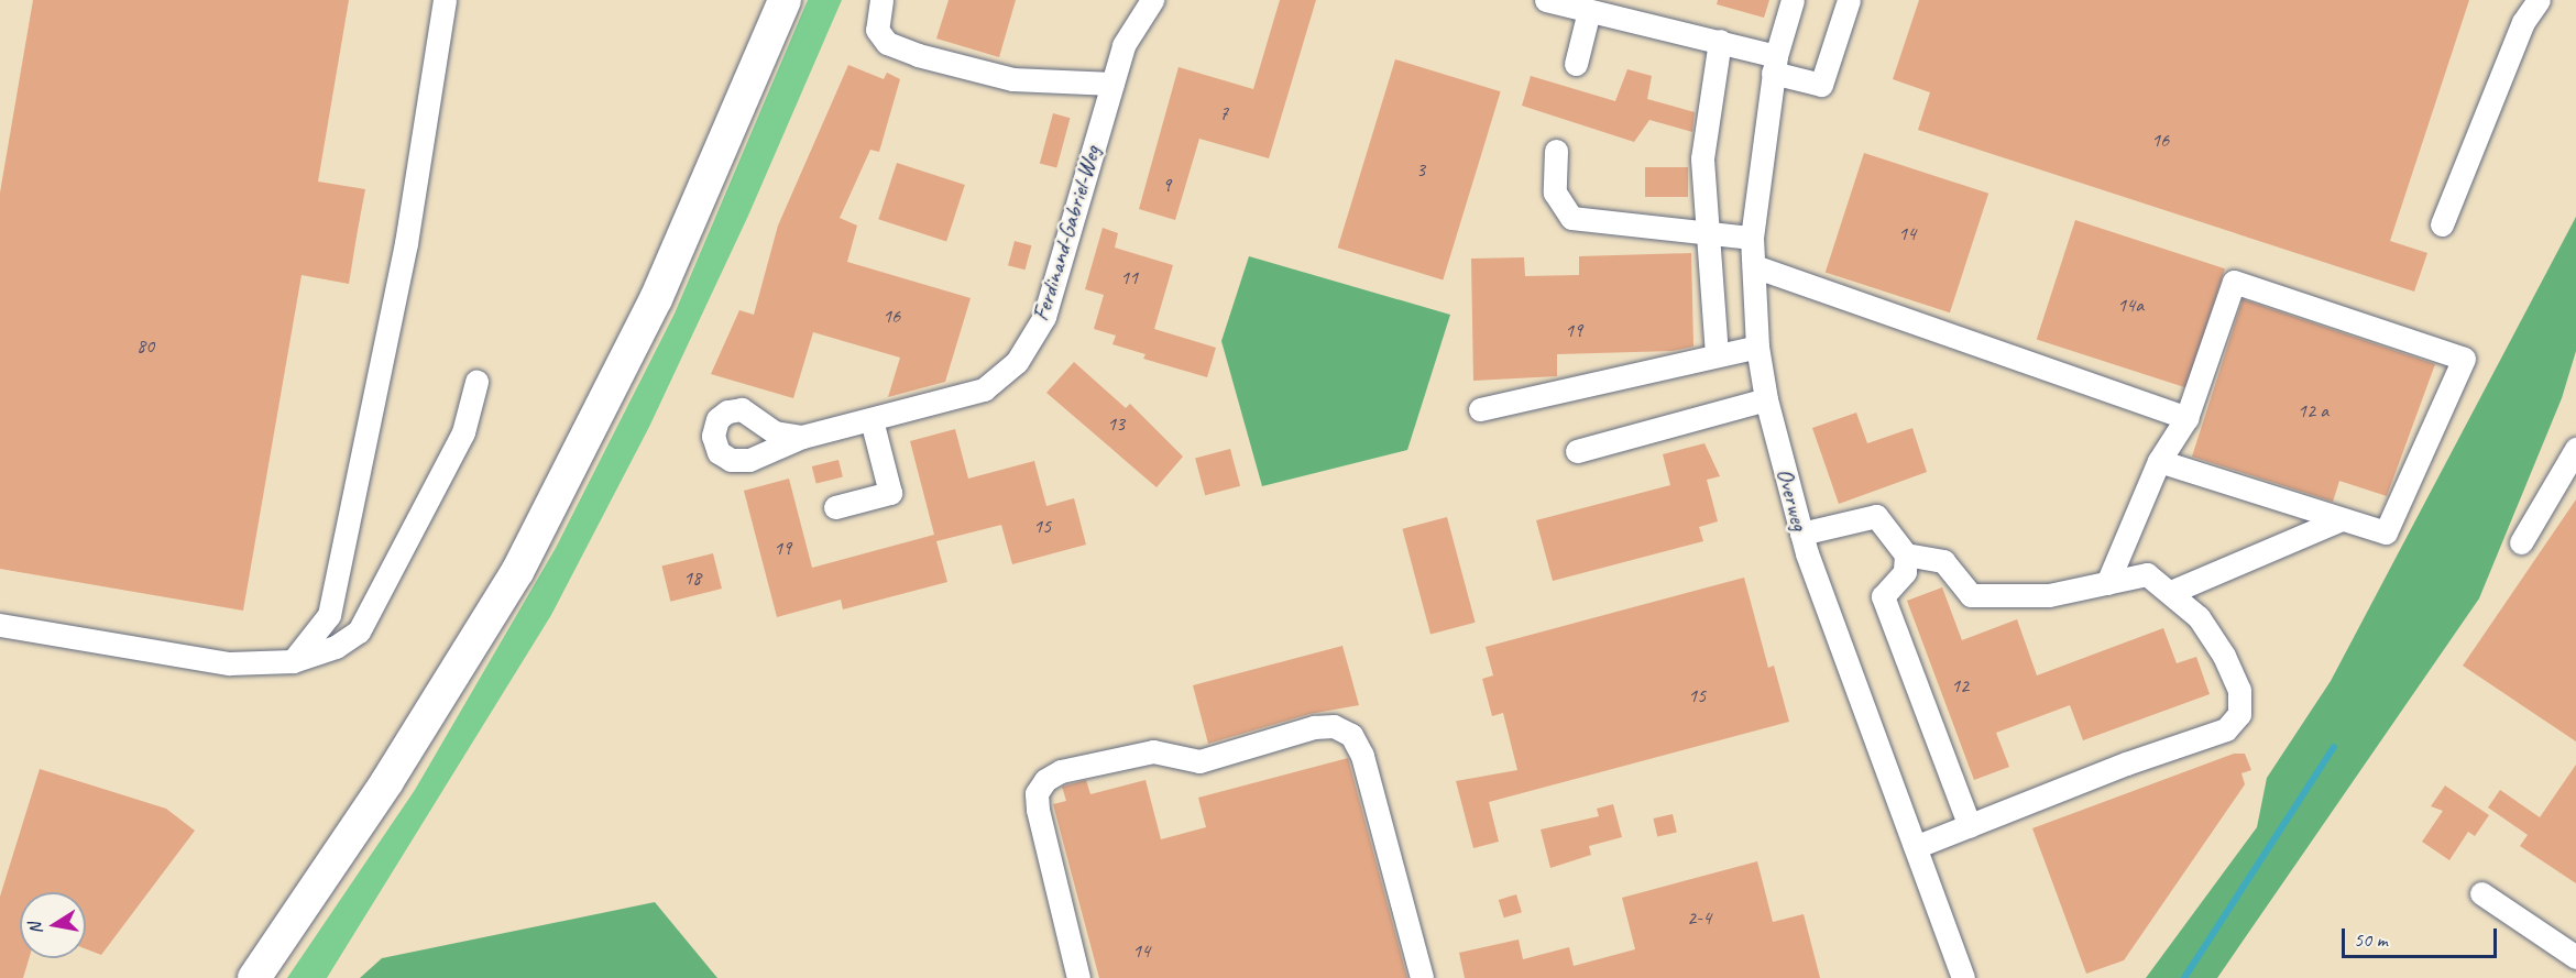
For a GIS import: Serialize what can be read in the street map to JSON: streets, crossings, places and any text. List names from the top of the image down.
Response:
{
  "streets": {
    "street": ["Ferdinand-Gabriel-Weg", "Overweg"]
  },
  "house_numbers": [
    "7",
    "16",
    "3",
    "9",
    "14",
    "11",
    "14a",
    "16",
    "19",
    "80",
    "12 a",
    "13",
    "15",
    "19",
    "18",
    "12",
    "15",
    "2-4",
    "14"
  ],
  "scale_bar": "50 m",
  "north": "left"
}
